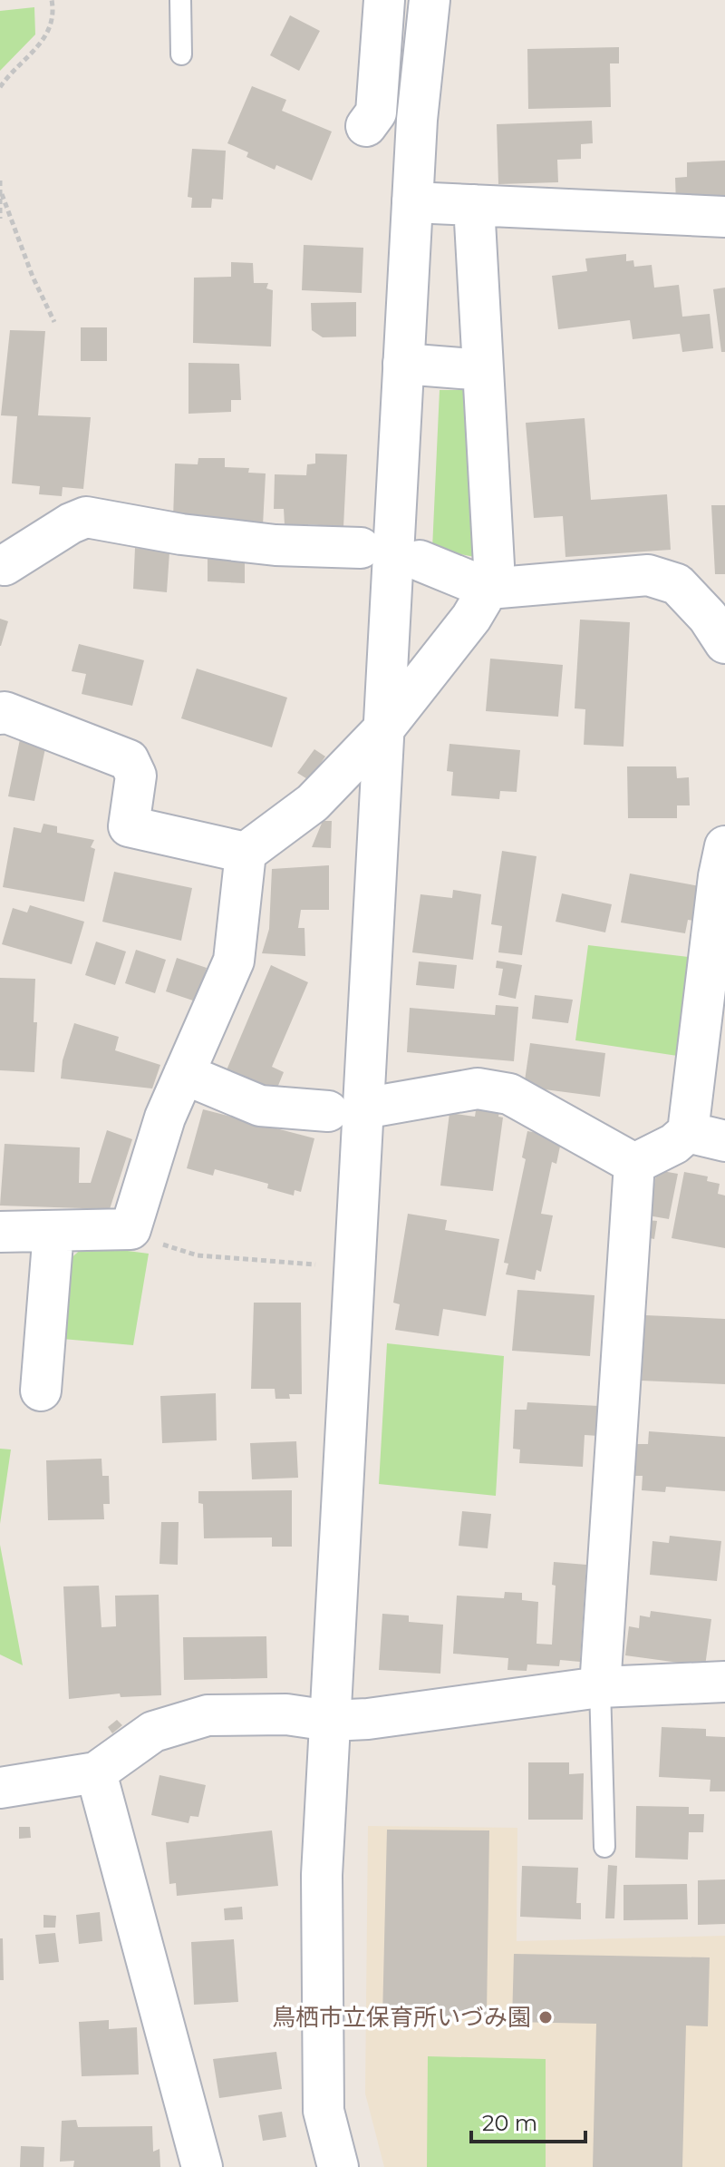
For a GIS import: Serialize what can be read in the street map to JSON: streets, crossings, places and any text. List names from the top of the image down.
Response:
{
  "places": ["鳥栖市立保育所いづみ園"],
  "scale_bar": "20 m"
}
